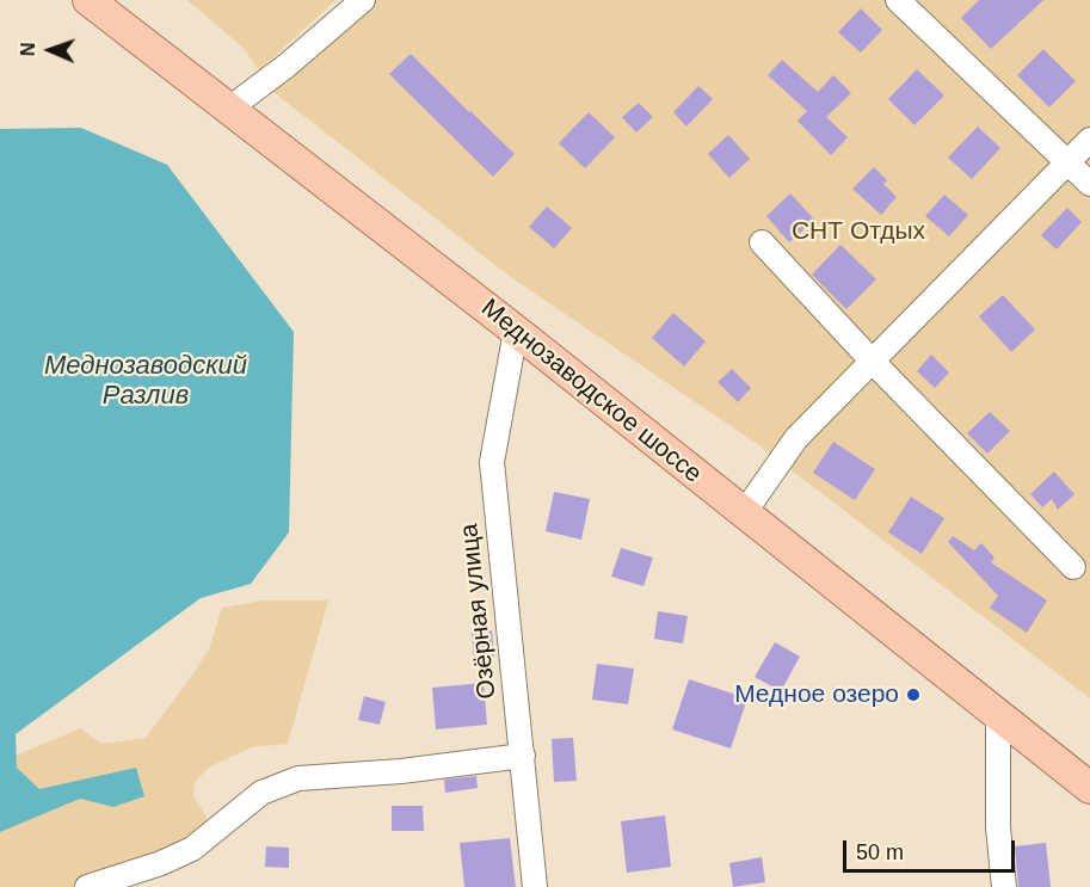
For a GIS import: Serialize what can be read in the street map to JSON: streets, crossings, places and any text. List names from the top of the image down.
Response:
{
  "streets": {
    "main road": ["Меднозаводское шоссе"],
    "street": ["Озёрная улица"]
  },
  "crossings": [
    ["Меднозаводское шоссе", "Озёрная улица"]
  ],
  "water": ["Меднозаводский Разлив"],
  "parks": ["СНТ Отдых"],
  "places": ["Медное озеро"],
  "scale_bar": "50 m",
  "north": "left"
}
